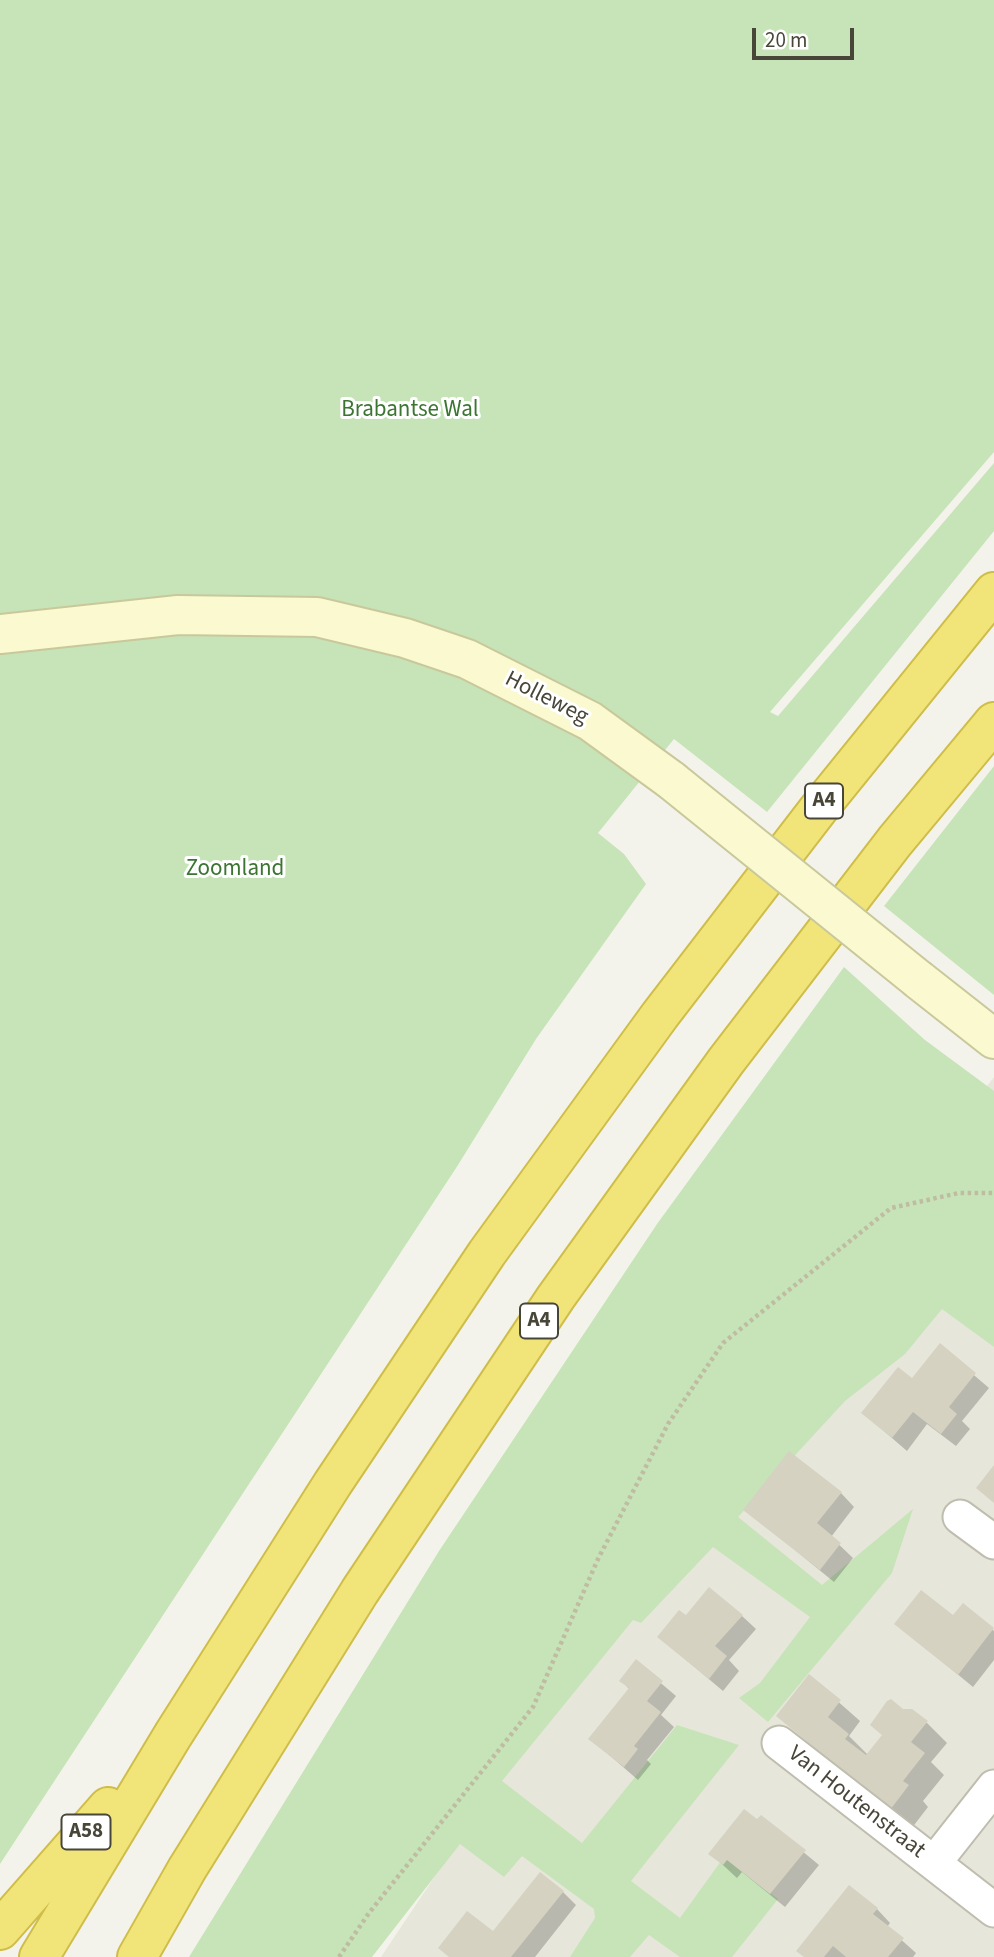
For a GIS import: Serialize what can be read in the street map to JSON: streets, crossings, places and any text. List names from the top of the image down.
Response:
{
  "streets": {
    "highway": ["A4", "A58"],
    "street": ["Holleweg", "Van Houtenstraat"]
  },
  "crossings": [
    ["A4", "A58"]
  ],
  "parks": ["Brabantse Wal", "Zoomland"],
  "scale_bar": "20 m"
}
